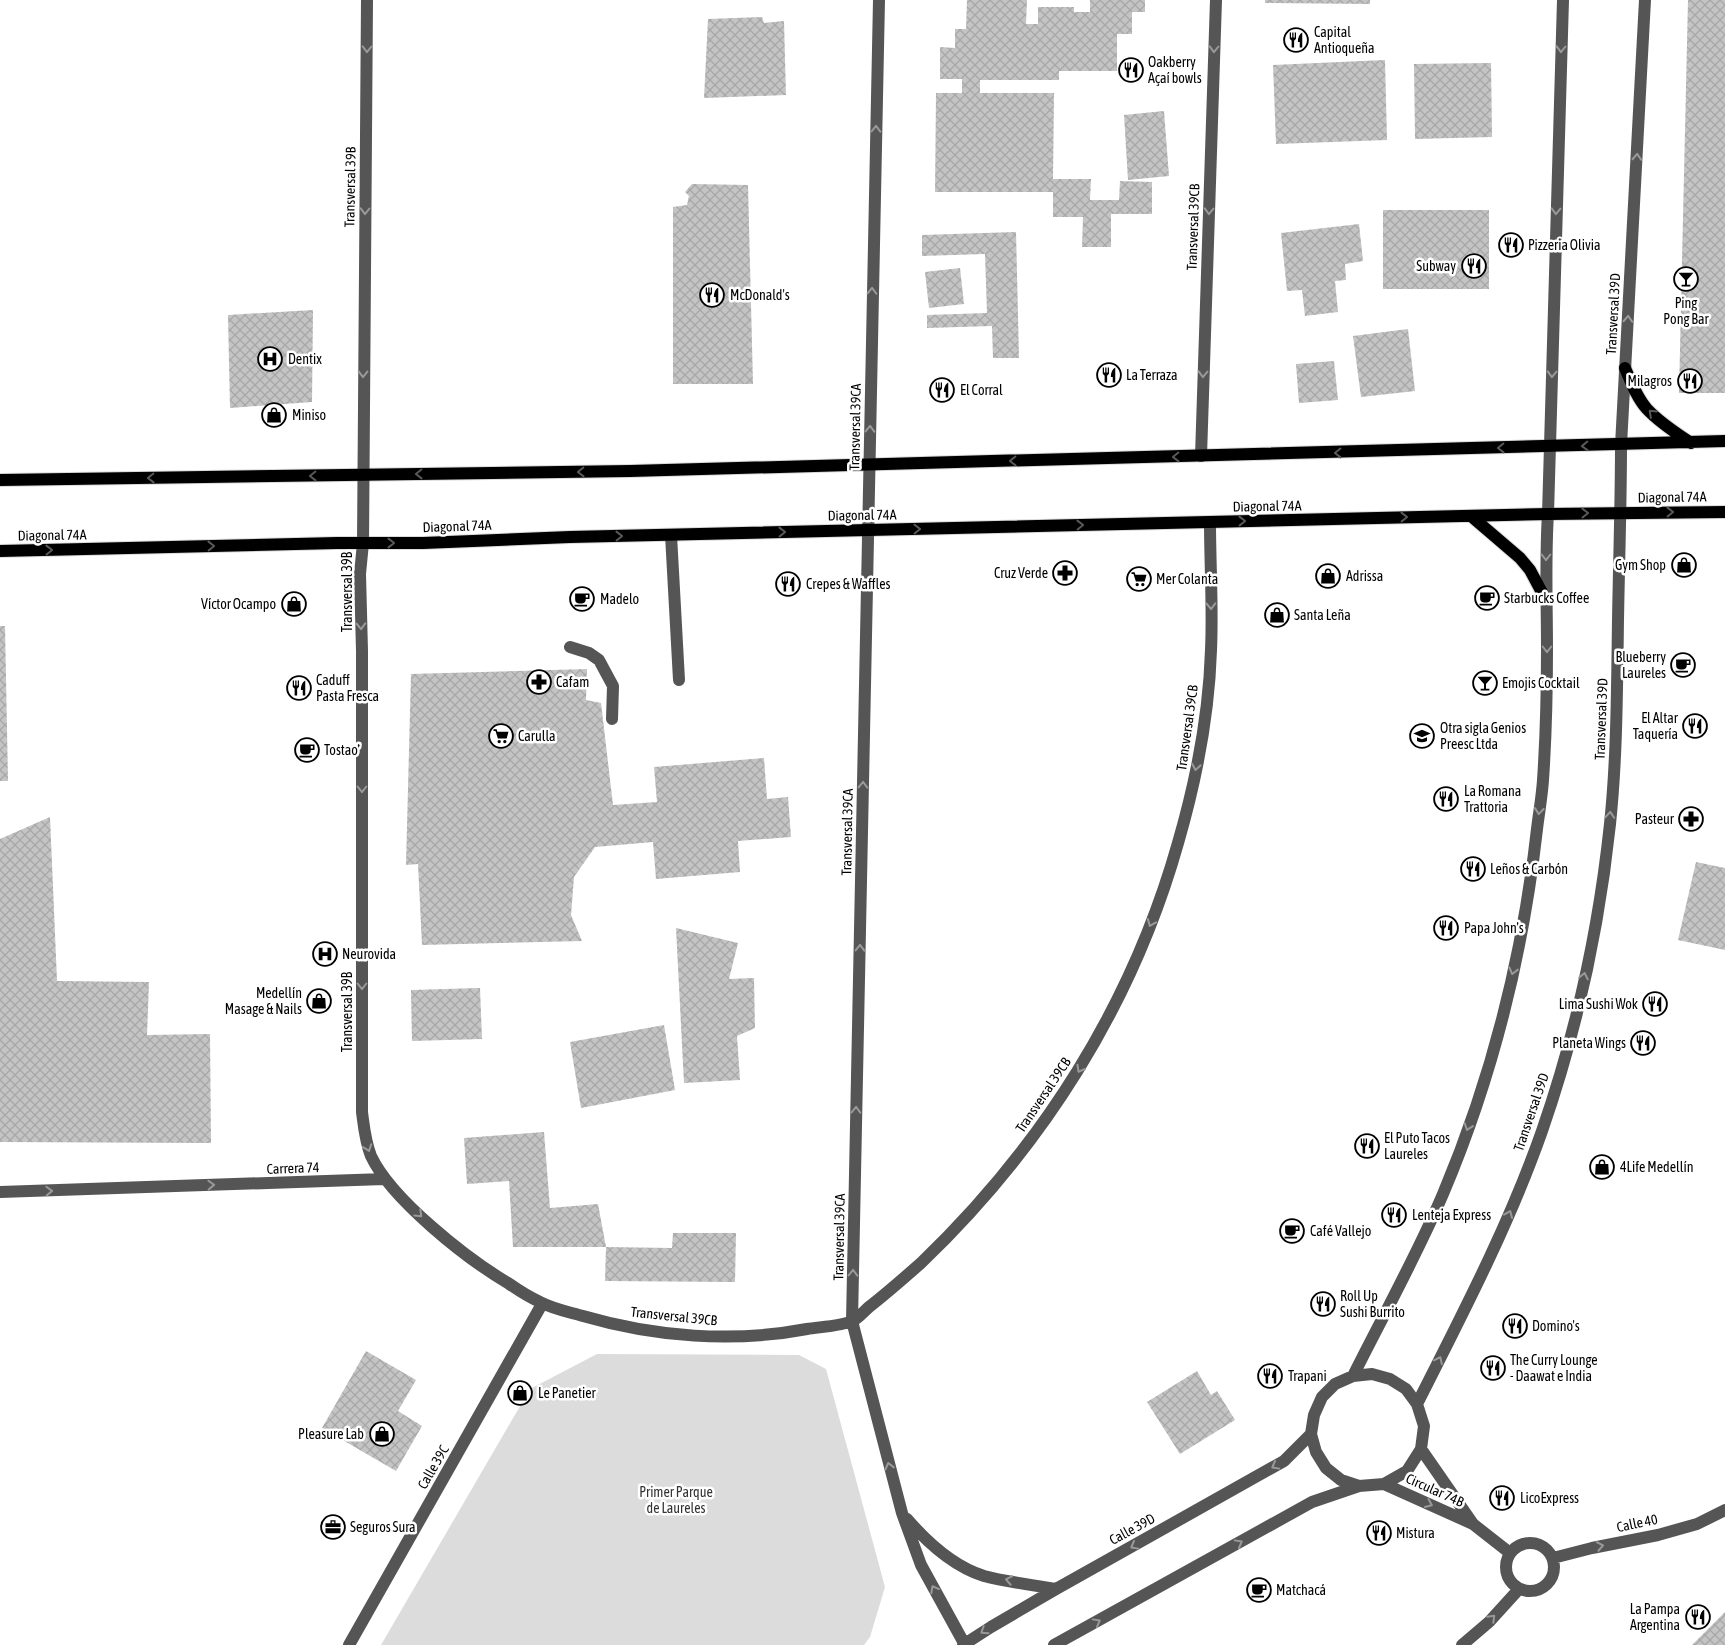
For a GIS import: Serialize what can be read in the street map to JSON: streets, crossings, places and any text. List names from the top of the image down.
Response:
{
  "streets": {
    "main road": ["Diagonal 74A"],
    "street": [
      "Transversal 39B",
      "Transversal 39CB",
      "Transversal 39D",
      "Transversal 39CA",
      "Carrera 74",
      "Calle 39C",
      "Circular 74B",
      "Calle 40",
      "Calle 39D"
    ]
  },
  "crossings": [
    ["Transversal 39B", "Diagonal 74A"],
    ["Transversal 39B", "Carrera 74"],
    ["Transversal 39CB", "Transversal 39CA"],
    ["Transversal 39CB", "Diagonal 74A"],
    ["Transversal 39CB", "Calle 39C"],
    ["Transversal 39D", "Diagonal 74A"],
    ["Transversal 39D", "Circular 74B"],
    ["Transversal 39D", "Calle 39D"],
    ["Transversal 39CA", "Diagonal 74A"],
    ["Transversal 39CA", "Calle 39D"],
    ["Circular 74B", "Calle 40"],
    ["Circular 74B", "Calle 39D"]
  ],
  "one_way": [
    "Transversal 39B",
    "Transversal 39CB",
    "Transversal 39CA",
    "Carrera 74",
    "Circular 74B",
    "Calle 40"
  ],
  "parks": ["Primer Parque de Laureles"],
  "places": {
    "restaurant": [
      "Capital Antioqueña",
      "Oakberry Açaí bowls",
      "Pizzeria Olivia",
      "Subway",
      "McDonald's",
      "La Terraza",
      "Milagros",
      "El Corral",
      "Crepes & Waffles",
      "Caduff Pasta Fresca",
      "El Altar Taquería",
      "La Romana Trattoria",
      "Leños & Carbón",
      "Papa John's",
      "Lima Sushi Wok",
      "Planeta Wings",
      "El Puto Tacos Laureles",
      "Lenteja Express",
      "Roll Up Sushi Burrito",
      "Domino's",
      "The Curry Lounge - Daawat e India",
      "Trapani",
      "LicoExpress",
      "Mistura",
      "La Pampa Argentina"
    ],
    "bar": ["Ping Pong Bar", "Emojis Cocktail"],
    "hospital": ["Dentix", "Neurovida"],
    "shop": [
      "Miniso",
      "Gym Shop",
      "Adrissa",
      "Víctor Ocampo",
      "Santa Leña",
      "Medellín Masage & Nails",
      "4Life Medellín",
      "Le Panetier",
      "Pleasure Lab"
    ],
    "pharmacy": ["Cruz Verde", "Cafam", "Pasteur"],
    "supermarket": ["Mer Colanta", "Carulla"],
    "cafe": [
      "Starbucks Coffee",
      "Madelo",
      "Blueberry Laureles",
      "Tostao'",
      "Café Vallejo",
      "Matchacá"
    ],
    "school or university": ["Otra sigla Genios Preesc Ltda"],
    "office": ["Seguros Sura"]
  }
}
